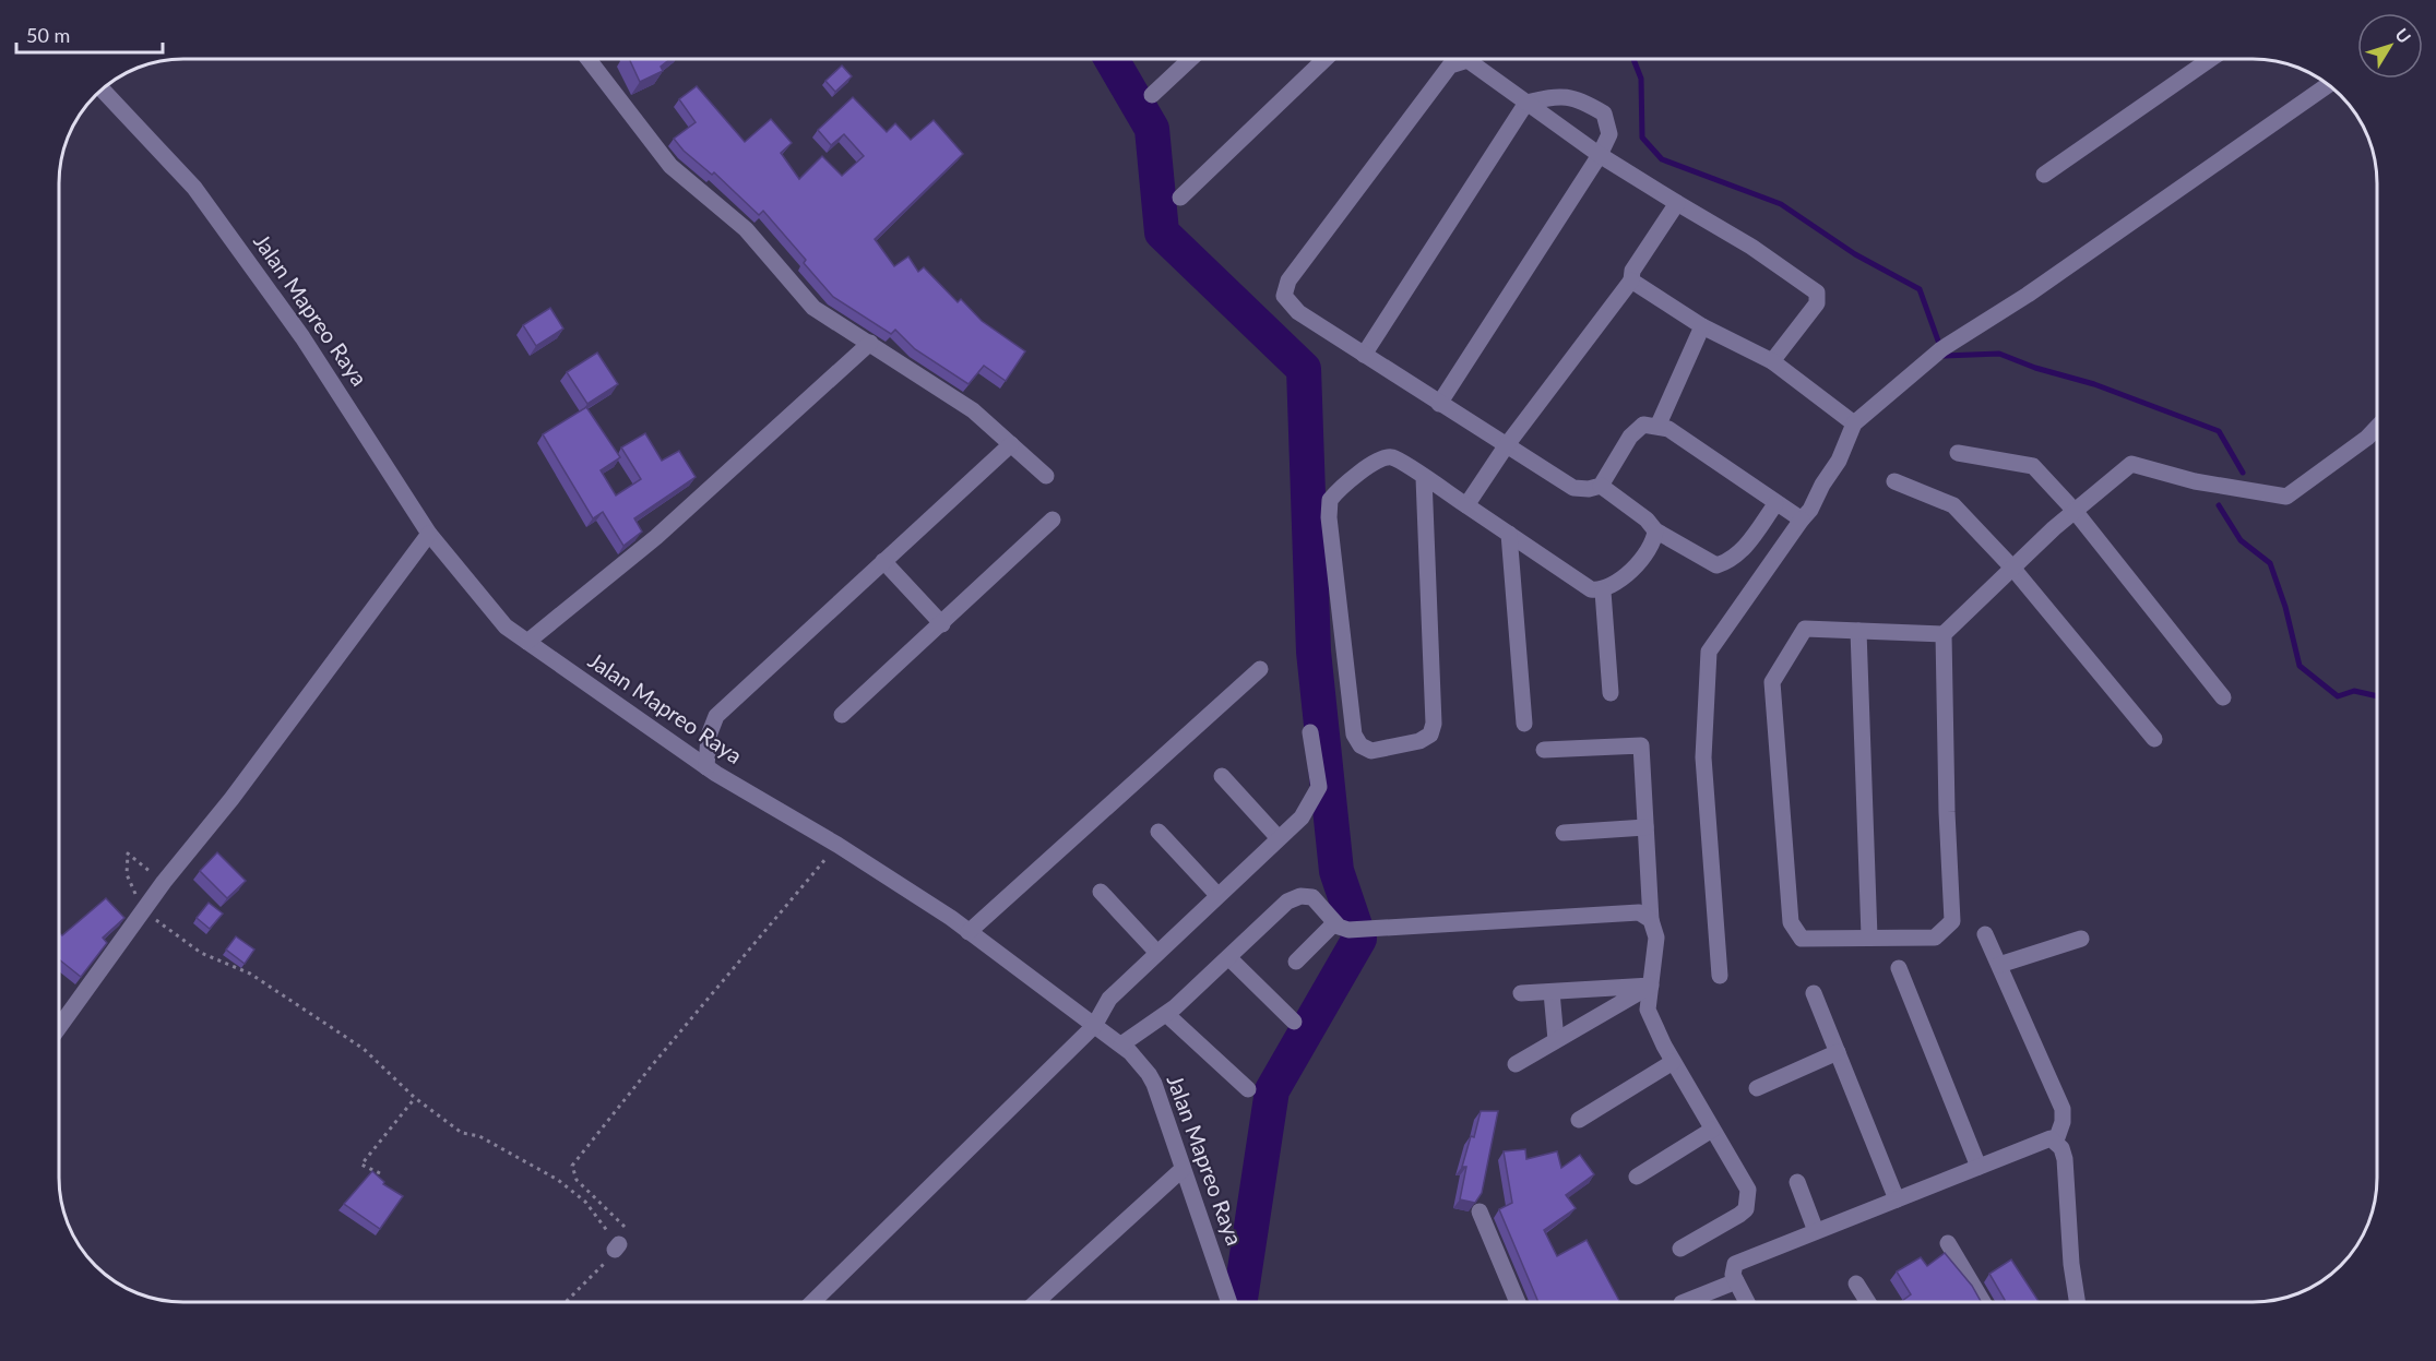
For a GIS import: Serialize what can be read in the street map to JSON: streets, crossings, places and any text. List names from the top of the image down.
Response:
{
  "streets": {
    "street": ["Jalan Mapreo Raya"]
  },
  "scale_bar": "50 m",
  "north": "top right"
}
